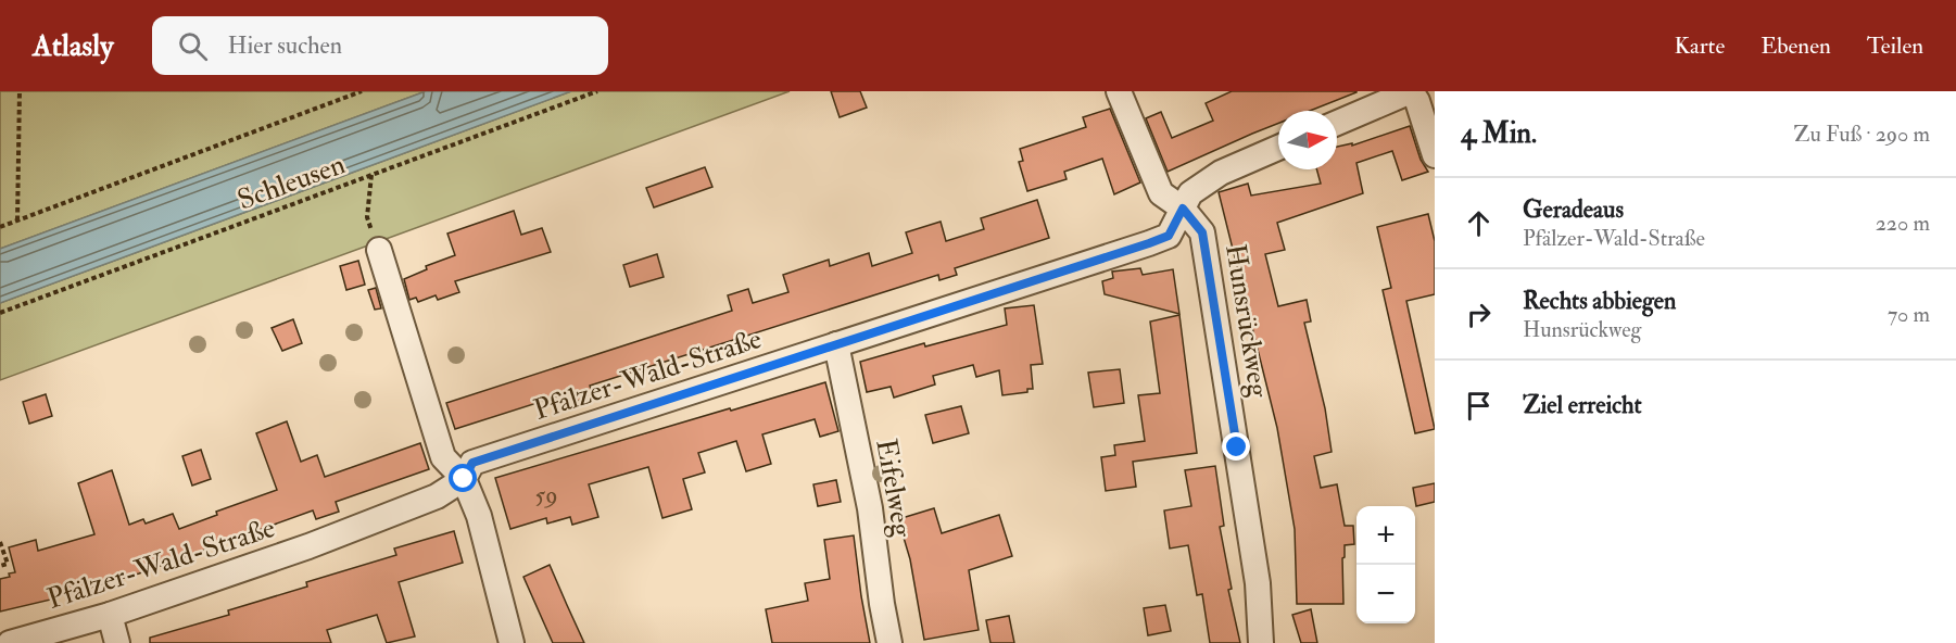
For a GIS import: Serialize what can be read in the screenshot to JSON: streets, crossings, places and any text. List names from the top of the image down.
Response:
{
  "streets": {
    "street": ["Hunsrückweg", "Pfälzer-Wald-Straße", "Eifelweg"],
    "path": ["Schleusen"]
  },
  "crossings": [
    ["Hunsrückweg", "Pfälzer-Wald-Straße"],
    ["Pfälzer-Wald-Straße", "Eifelweg"]
  ],
  "house_numbers": ["59"],
  "north": "right",
  "page": {
    "header": "Atlasly",
    "search": "Hier suchen",
    "nav": ["Karte", "Ebenen", "Teilen"],
    "heading": ["4 Min.", "Zu Fuß · 290 m"],
    "list": [
      ["Geradeaus", "Pfälzer-Wald-Straße", "220 m"],
      ["Rechts abbiegen", "Hunsrückweg", "70 m"],
      "Ziel erreicht"
    ],
    "map_buttons": ["+", "−"]
  }
}
